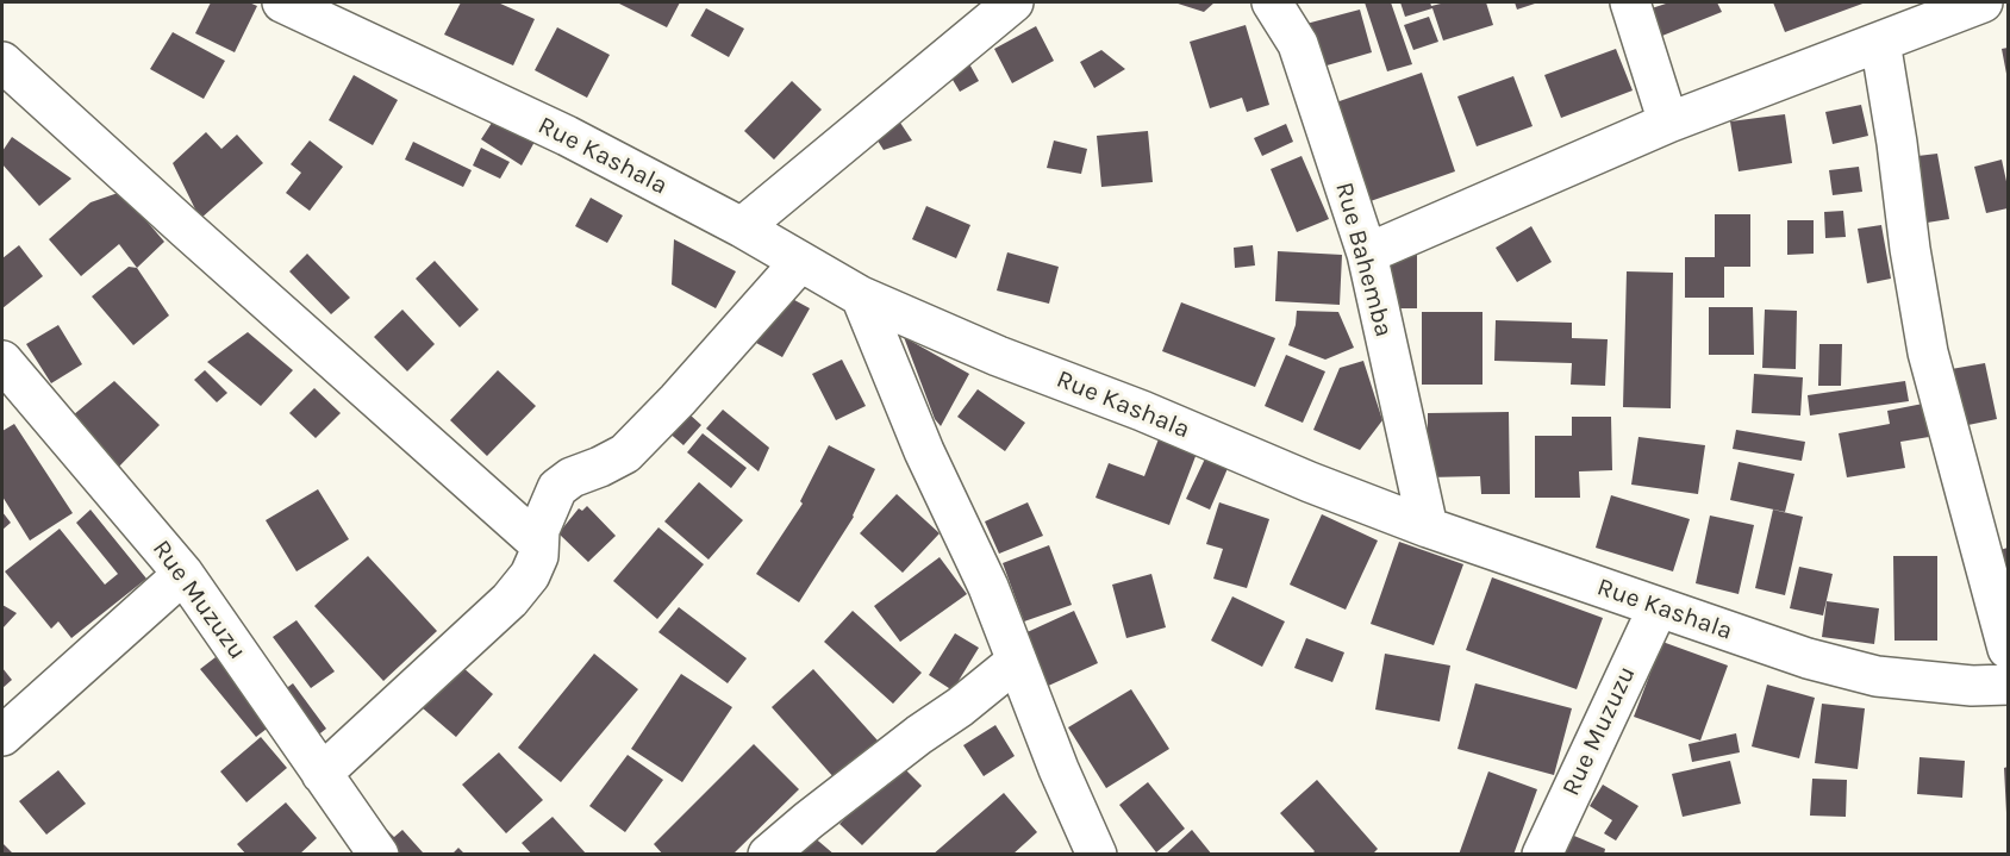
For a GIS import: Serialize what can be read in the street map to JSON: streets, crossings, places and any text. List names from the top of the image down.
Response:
{
  "streets": {
    "street": ["Rue Kashala", "Rue Bahemba", "Rue Muzuzu"]
  },
  "crossings": [
    ["Rue Kashala", "Rue Bahemba"],
    ["Rue Kashala", "Rue Muzuzu"]
  ]
}
